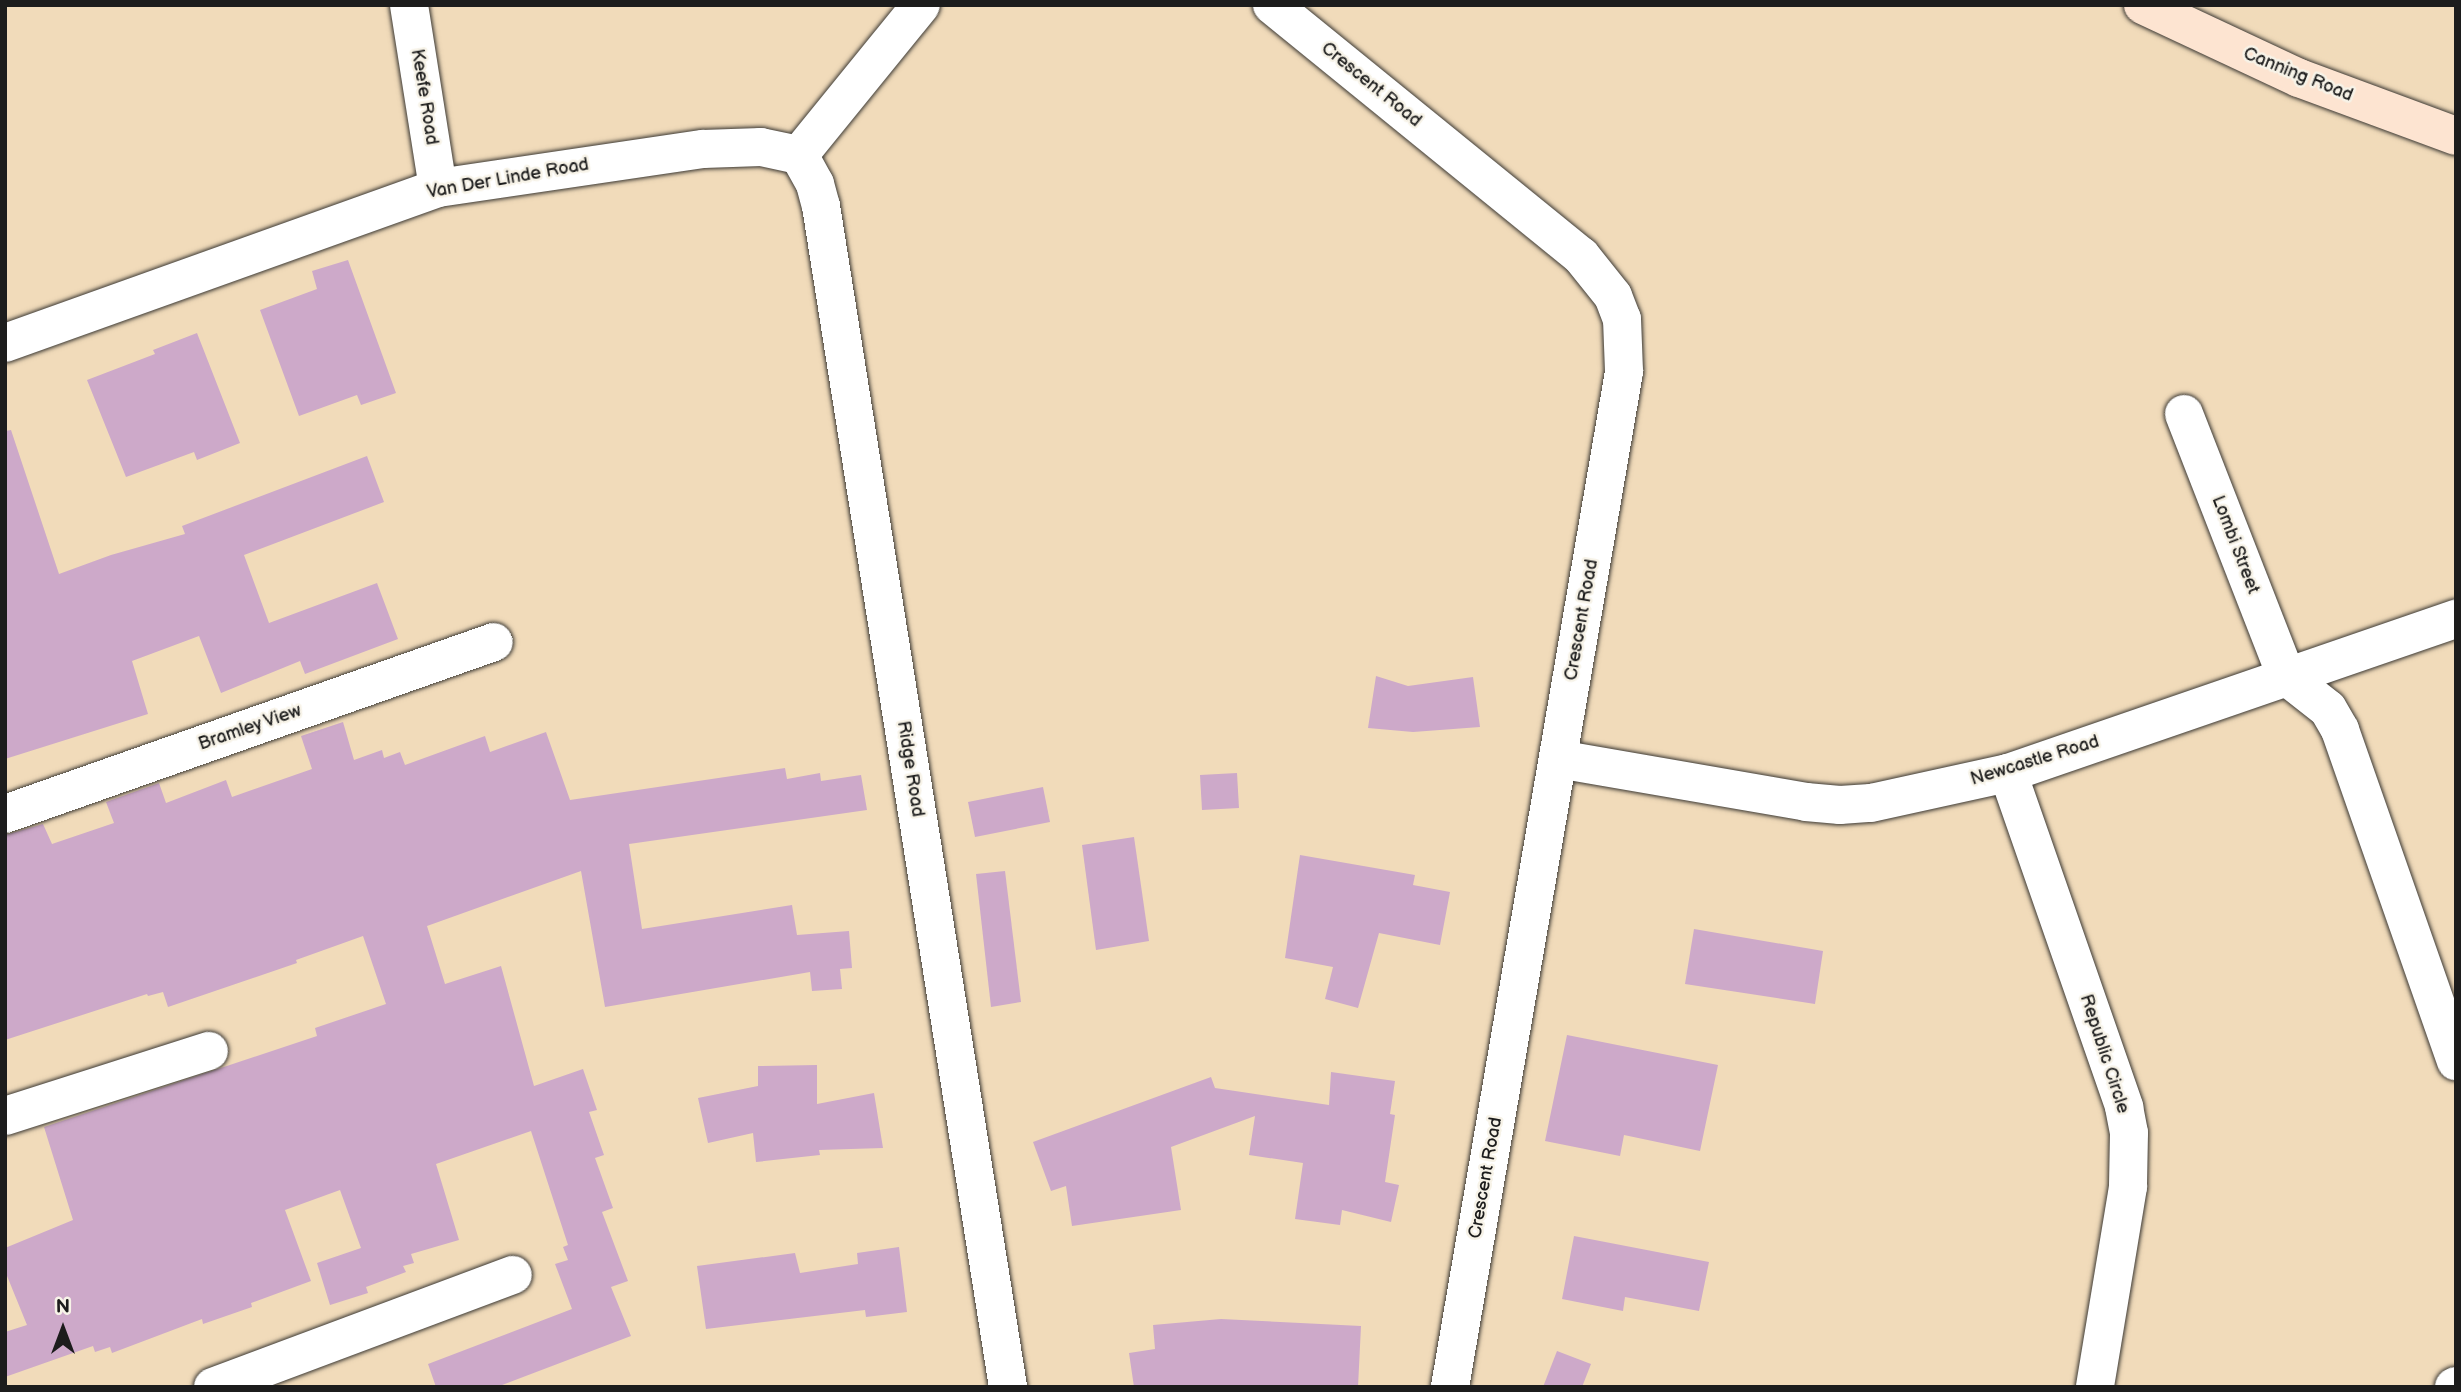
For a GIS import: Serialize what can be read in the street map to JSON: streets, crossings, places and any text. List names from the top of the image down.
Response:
{
  "streets": {
    "main road": ["Canning Road"],
    "street": [
      "Crescent Road",
      "Keefe Road",
      "Van Der Linde Road",
      "Lombi Street",
      "Bramley View",
      "Newcastle Road",
      "Ridge Road",
      "Republic Circle"
    ]
  },
  "crossings": [
    ["Crescent Road", "Newcastle Road"],
    ["Keefe Road", "Van Der Linde Road"],
    ["Van Der Linde Road", "Ridge Road"],
    ["Lombi Street", "Newcastle Road"],
    ["Newcastle Road", "Republic Circle"]
  ],
  "north": "top"
}
